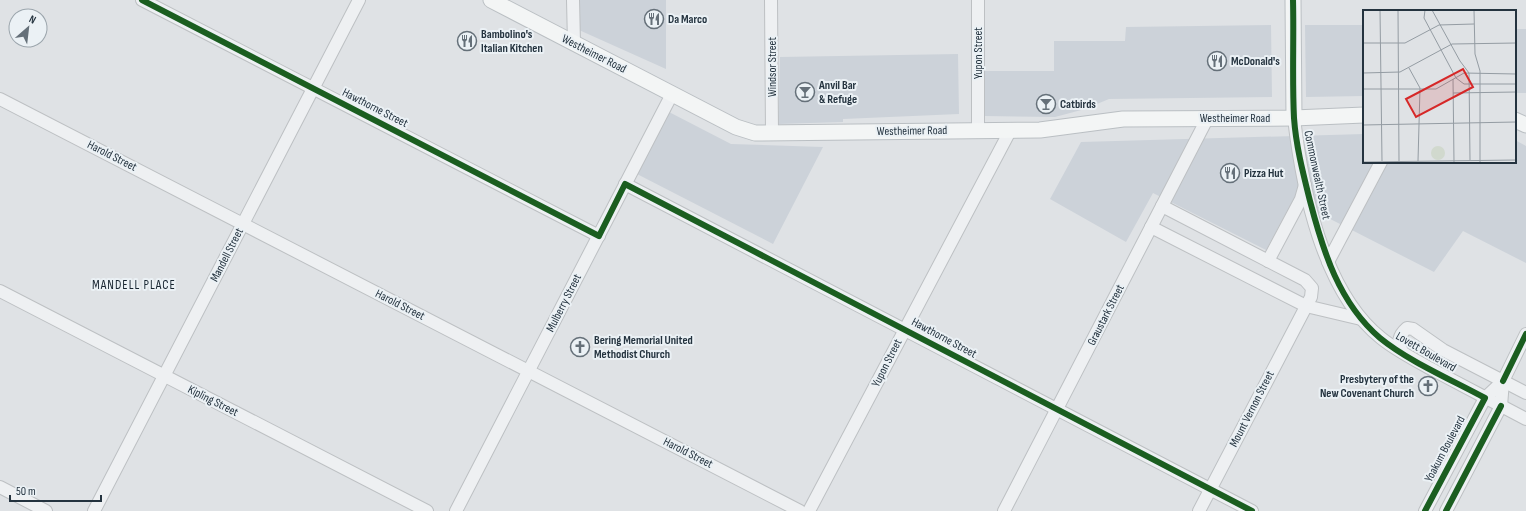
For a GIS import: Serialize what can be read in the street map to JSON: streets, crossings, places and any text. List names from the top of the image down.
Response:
{
  "streets": {
    "main road": ["Westheimer Road", "Commonwealth Street"],
    "street": [
      "Yupon Street",
      "Windsor Street",
      "Hawthorne Street",
      "Harold Street",
      "Mandell Street",
      "Mulberry Street",
      "Graustark Street",
      "Lovett Boulevard",
      "Kipling Street",
      "Mount Vernon Street",
      "Yoakum Boulevard"
    ]
  },
  "crossings": [
    ["Yupon Street", "Westheimer Road"],
    ["Yupon Street", "Hawthorne Street"],
    ["Westheimer Road", "Windsor Street"],
    ["Westheimer Road", "Commonwealth Street"],
    ["Westheimer Road", "Mulberry Street"],
    ["Westheimer Road", "Graustark Street"],
    ["Hawthorne Street", "Mandell Street"],
    ["Hawthorne Street", "Mulberry Street"],
    ["Hawthorne Street", "Graustark Street"],
    ["Hawthorne Street", "Mount Vernon Street"],
    ["Harold Street", "Mandell Street"],
    ["Harold Street", "Mulberry Street"],
    ["Commonwealth Street", "Lovett Boulevard"],
    ["Mandell Street", "Kipling Street"],
    ["Lovett Boulevard", "Yoakum Boulevard"]
  ],
  "districts": ["MANDELL PLACE"],
  "places": {
    "restaurant": [
      "Da Marco",
      "Bambolino's Italian Kitchen",
      "McDonald's",
      "Pizza Hut"
    ],
    "bar": ["Anvil Bar & Refuge", "Catbirds"],
    "church": ["Bering Memorial United Methodist Church", "Presbytery of the New Covenant Church"]
  },
  "scale_bar": "50 m",
  "north": "top right"
}
